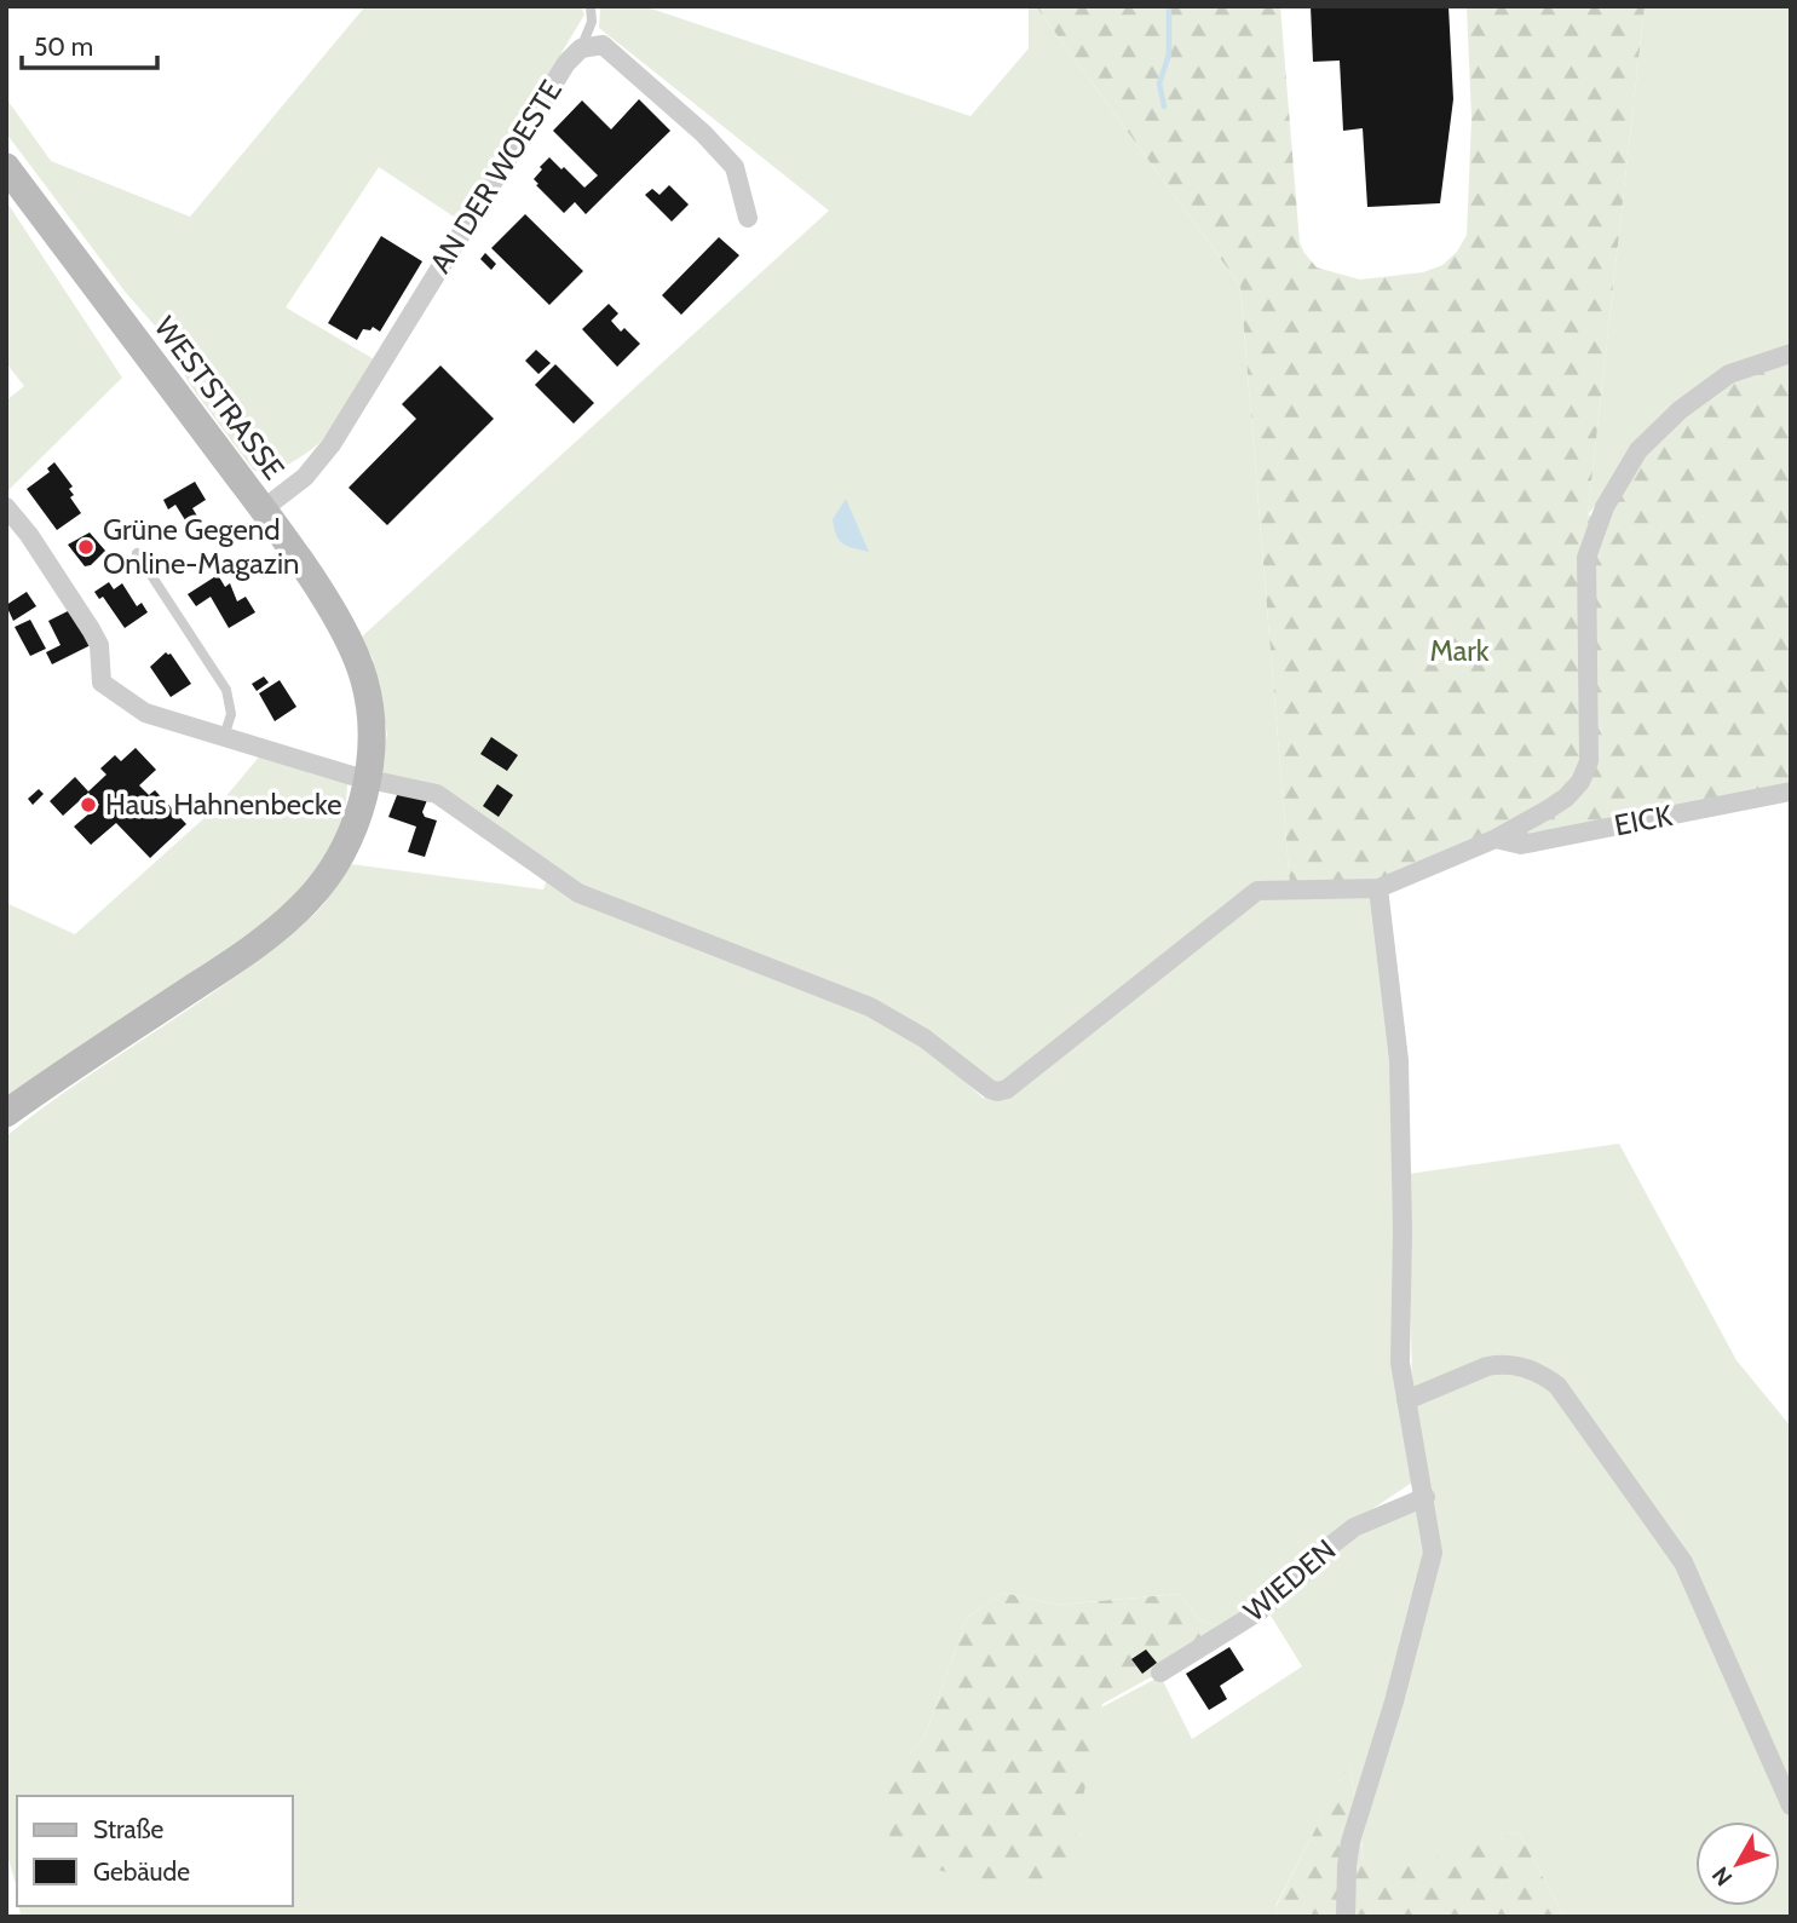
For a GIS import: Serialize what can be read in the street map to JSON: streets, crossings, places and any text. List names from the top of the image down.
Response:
{
  "streets": {
    "main road": ["WESTSTRASSE"],
    "street": ["AN DER WOESTE", "EICK", "WIEDEN"]
  },
  "crossings": [
    ["AN DER WOESTE", "WESTSTRASSE"]
  ],
  "parks": ["Mark"],
  "places": ["Grüne Gegend Online-Magazin", "Haus Hahnenbecke"],
  "legend": ["Straße", "Gebäude"],
  "scale_bar": "50 m",
  "north": "bottom left"
}
